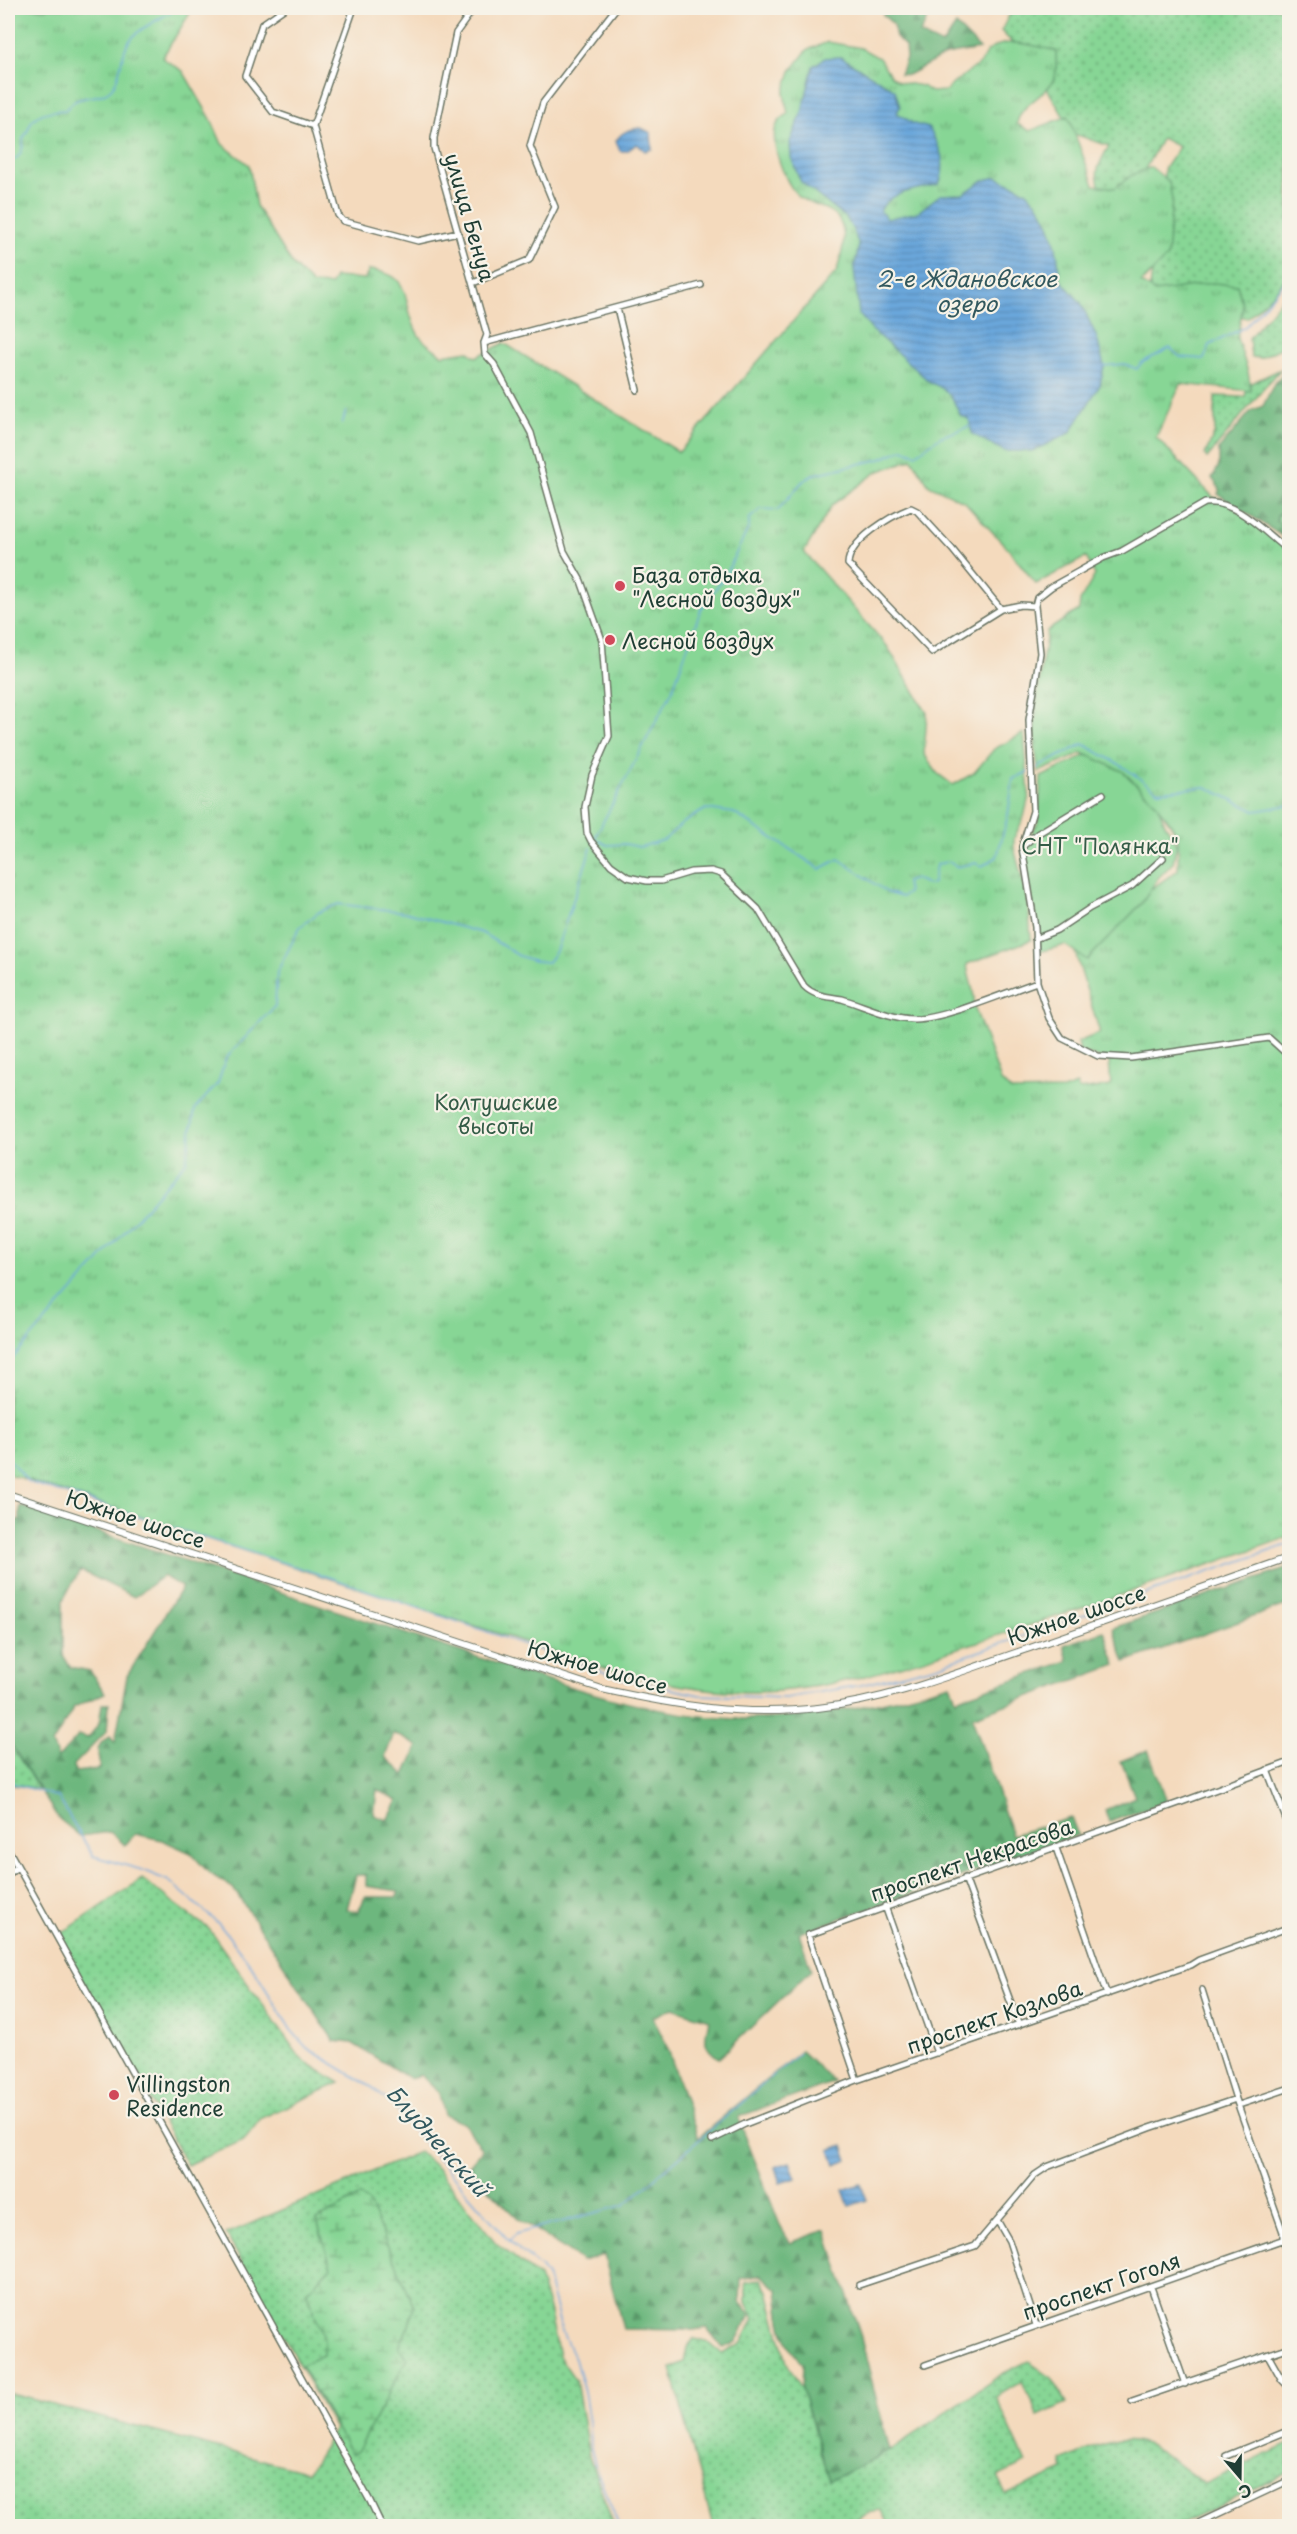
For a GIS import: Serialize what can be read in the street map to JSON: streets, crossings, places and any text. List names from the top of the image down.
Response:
{
  "streets": {
    "street": [
      "улица Бенуа",
      "Южное шоссе",
      "проспект Некрасова",
      "проспект Козлова",
      "проспект Гоголя"
    ]
  },
  "crossings": [
    ["проспект Некрасова", "проспект Козлова"]
  ],
  "water": ["2-е Ждановское озеро", "Блудненский"],
  "parks": ["СНТ \"Полянка\"", "Колтушские высоты"],
  "places": ["База отдыха \"Лесной воздух\"", "Лесной воздух", "Villingston Residence"],
  "north": "bottom"
}
